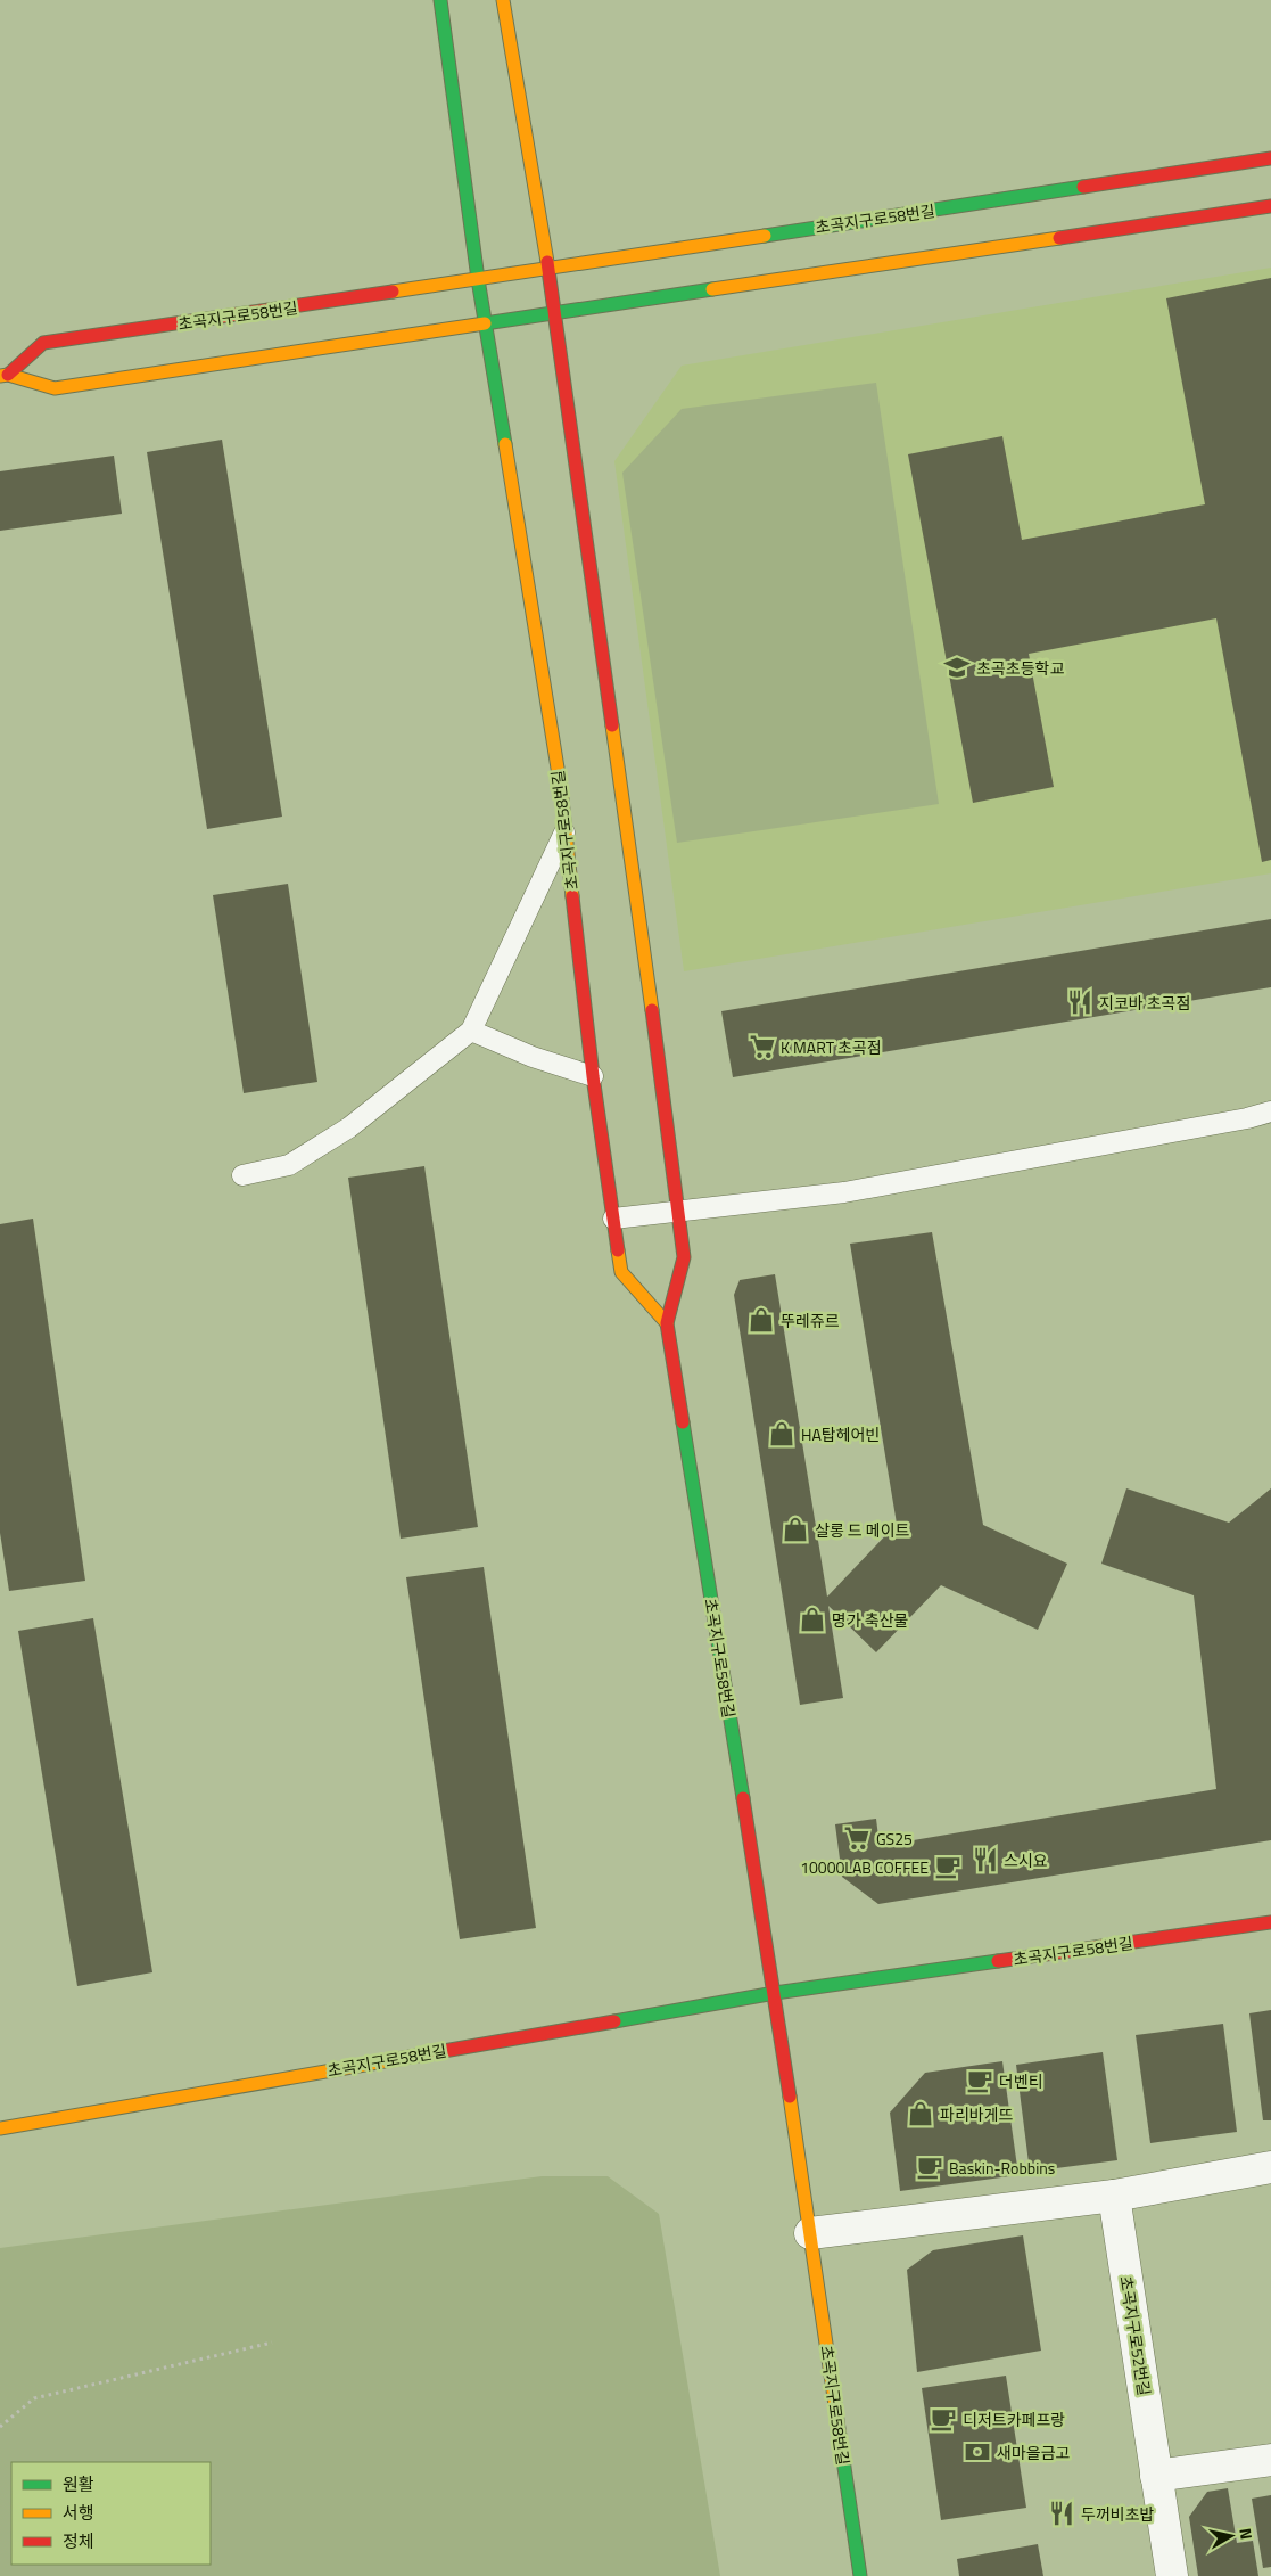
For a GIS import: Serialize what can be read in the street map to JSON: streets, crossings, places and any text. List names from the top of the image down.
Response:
{
  "streets": {
    "street": ["초곡지구로58번길", "초곡지구로52번길"]
  },
  "places": {
    "school or university": ["초곡초등학교"],
    "restaurant": ["지코바 초곡점", "스시요", "두꺼비초밥"],
    "supermarket": ["K MART 초곡점", "GS25"],
    "shop": [
      "뚜레쥬르",
      "HA탑헤어빈",
      "살롱 드 메이트",
      "명가 축산물",
      "파리바게뜨"
    ],
    "cafe": [
      "10000LAB COFFEE",
      "더벤티",
      "Baskin-Robbins",
      "디저트카페프랑"
    ],
    "bank": ["새마을금고"]
  },
  "legend": ["원활", "서행", "정체"],
  "north": "right"
}
